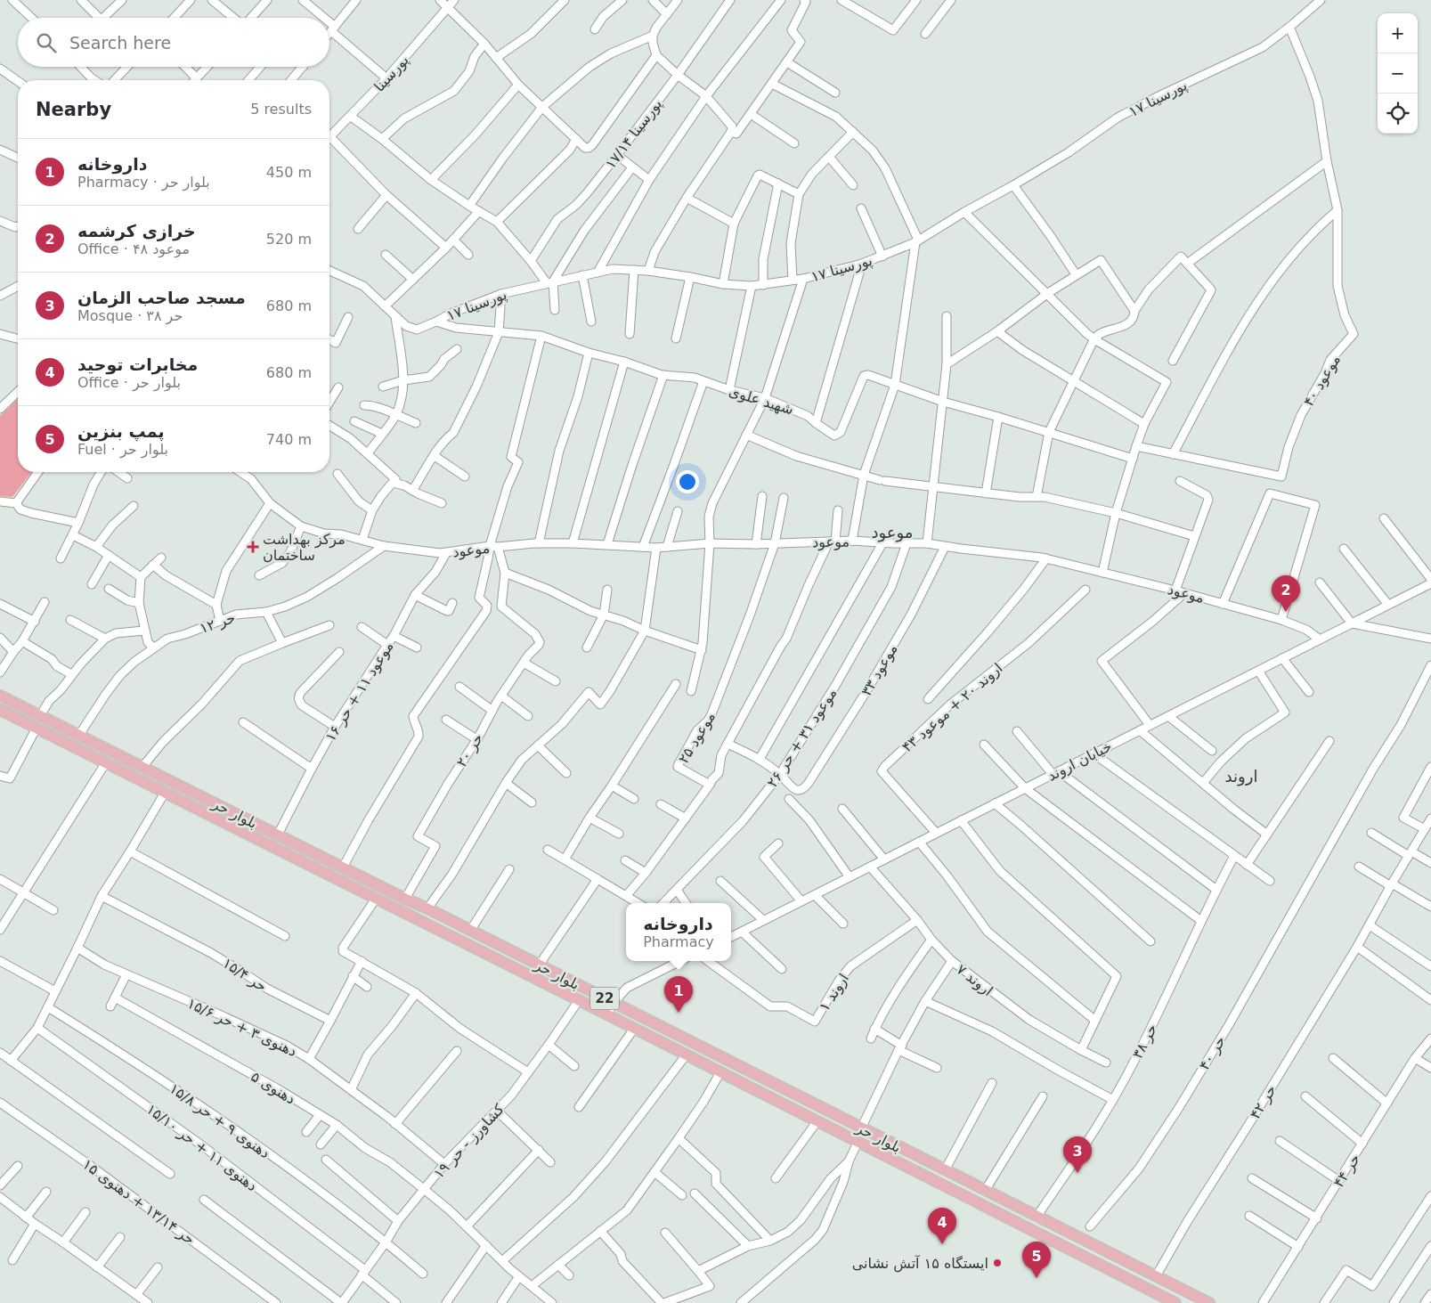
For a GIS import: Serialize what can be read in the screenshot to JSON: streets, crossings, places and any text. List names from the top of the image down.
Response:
{
  "streets": {
    "main road": ["بلوار حر", "22"],
    "street": [
      "پورسینا",
      "پورسینا ۱۷",
      "پورسینا ۱۷/۱۴",
      "موعود ۴۰",
      "شهید علوی",
      "موعود",
      "حر ۱۲",
      "موعود ۳۳",
      "موعود ۱۱ + حر ۱۶",
      "اروند ۲۰ + موعود ۴۳",
      "موعود ۲۵",
      "موعود ۳۱ + حر ۲۶",
      "حر ۲۰",
      "خیابان اروند",
      "حر ۱۵/۴",
      "اروند ۷",
      "اروند ۱",
      "دهنوی ۳ + حر ۱۵/۶",
      "حر ۳۸",
      "حر ۴۰",
      "دهنوی ۵",
      "حر ۴۲",
      "دهنوی ۹ + حر ۱۵/۸",
      "کشاورز - حر ۱۹",
      "دهنوی ۱۱ + حر ۱۵/۱۰",
      "حر ۴۴",
      "حر ۱۳/۱۴ + دهنوی ۱۵"
    ]
  },
  "crossings": [
    ["پورسینا ۱۷", "شهید علوی"],
    ["موعود", "حر ۱۲"],
    ["موعود", "موعود ۳۳"],
    ["موعود", "موعود ۱۱ + حر ۱۶"],
    ["موعود", "موعود ۲۵"],
    ["موعود", "موعود ۳۱ + حر ۲۶"],
    ["موعود", "خیابان اروند"],
    ["حر ۱۲", "بلوار حر"],
    ["موعود ۳۳", "موعود ۲۵"],
    ["موعود ۱۱ + حر ۱۶", "بلوار حر"],
    ["اروند ۲۰ + موعود ۴۳", "خیابان اروند"],
    ["موعود ۲۵", "موعود ۳۱ + حر ۲۶"],
    ["حر ۲۰", "بلوار حر"],
    ["خیابان اروند", "اروند ۷"],
    ["بلوار حر", "حر ۳۸"],
    ["بلوار حر", "حر ۴۲"],
    ["بلوار حر", "کشاورز - حر ۱۹"],
    ["اروند ۷", "اروند ۱"],
    ["دهنوی ۳ + حر ۱۵/۶", "کشاورز - حر ۱۹"],
    ["دهنوی ۵", "کشاورز - حر ۱۹"],
    ["دهنوی ۹ + حر ۱۵/۸", "کشاورز - حر ۱۹"],
    ["کشاورز - حر ۱۹", "دهنوی ۱۱ + حر ۱۵/۱۰"]
  ],
  "districts": ["موعود", "اروند"],
  "places": {
    "health": ["مرکز بهداشت ساختمان"],
    "other": ["ایستگاه ۱۵ آتش نشانی"]
  },
  "page": {
    "map_buttons": ["+", "−"],
    "search": "Search here",
    "heading": ["Nearby", "5 results"],
    "list": [
      {
        "mark": "1",
        "name": "داروخانه",
        "note": "Pharmacy · بلوار حر",
        "value": "450 m"
      },
      {
        "mark": "2",
        "name": "خرازی کرشمه",
        "note": "Office · موعود ۴۸",
        "value": "520 m"
      },
      {
        "mark": "3",
        "name": "مسجد صاحب الزمان",
        "note": "Mosque · حر ۳۸",
        "value": "680 m"
      },
      {
        "mark": "4",
        "name": "مخابرات توحید",
        "note": "Office · بلوار حر",
        "value": "680 m"
      },
      {
        "mark": "5",
        "name": "پمپ بنزین",
        "note": "Fuel · بلوار حر",
        "value": "740 m"
      }
    ],
    "pins": [
      "2",
      "1",
      "3",
      "4",
      "5"
    ],
    "popup": ["داروخانه", "Pharmacy"]
  }
}
